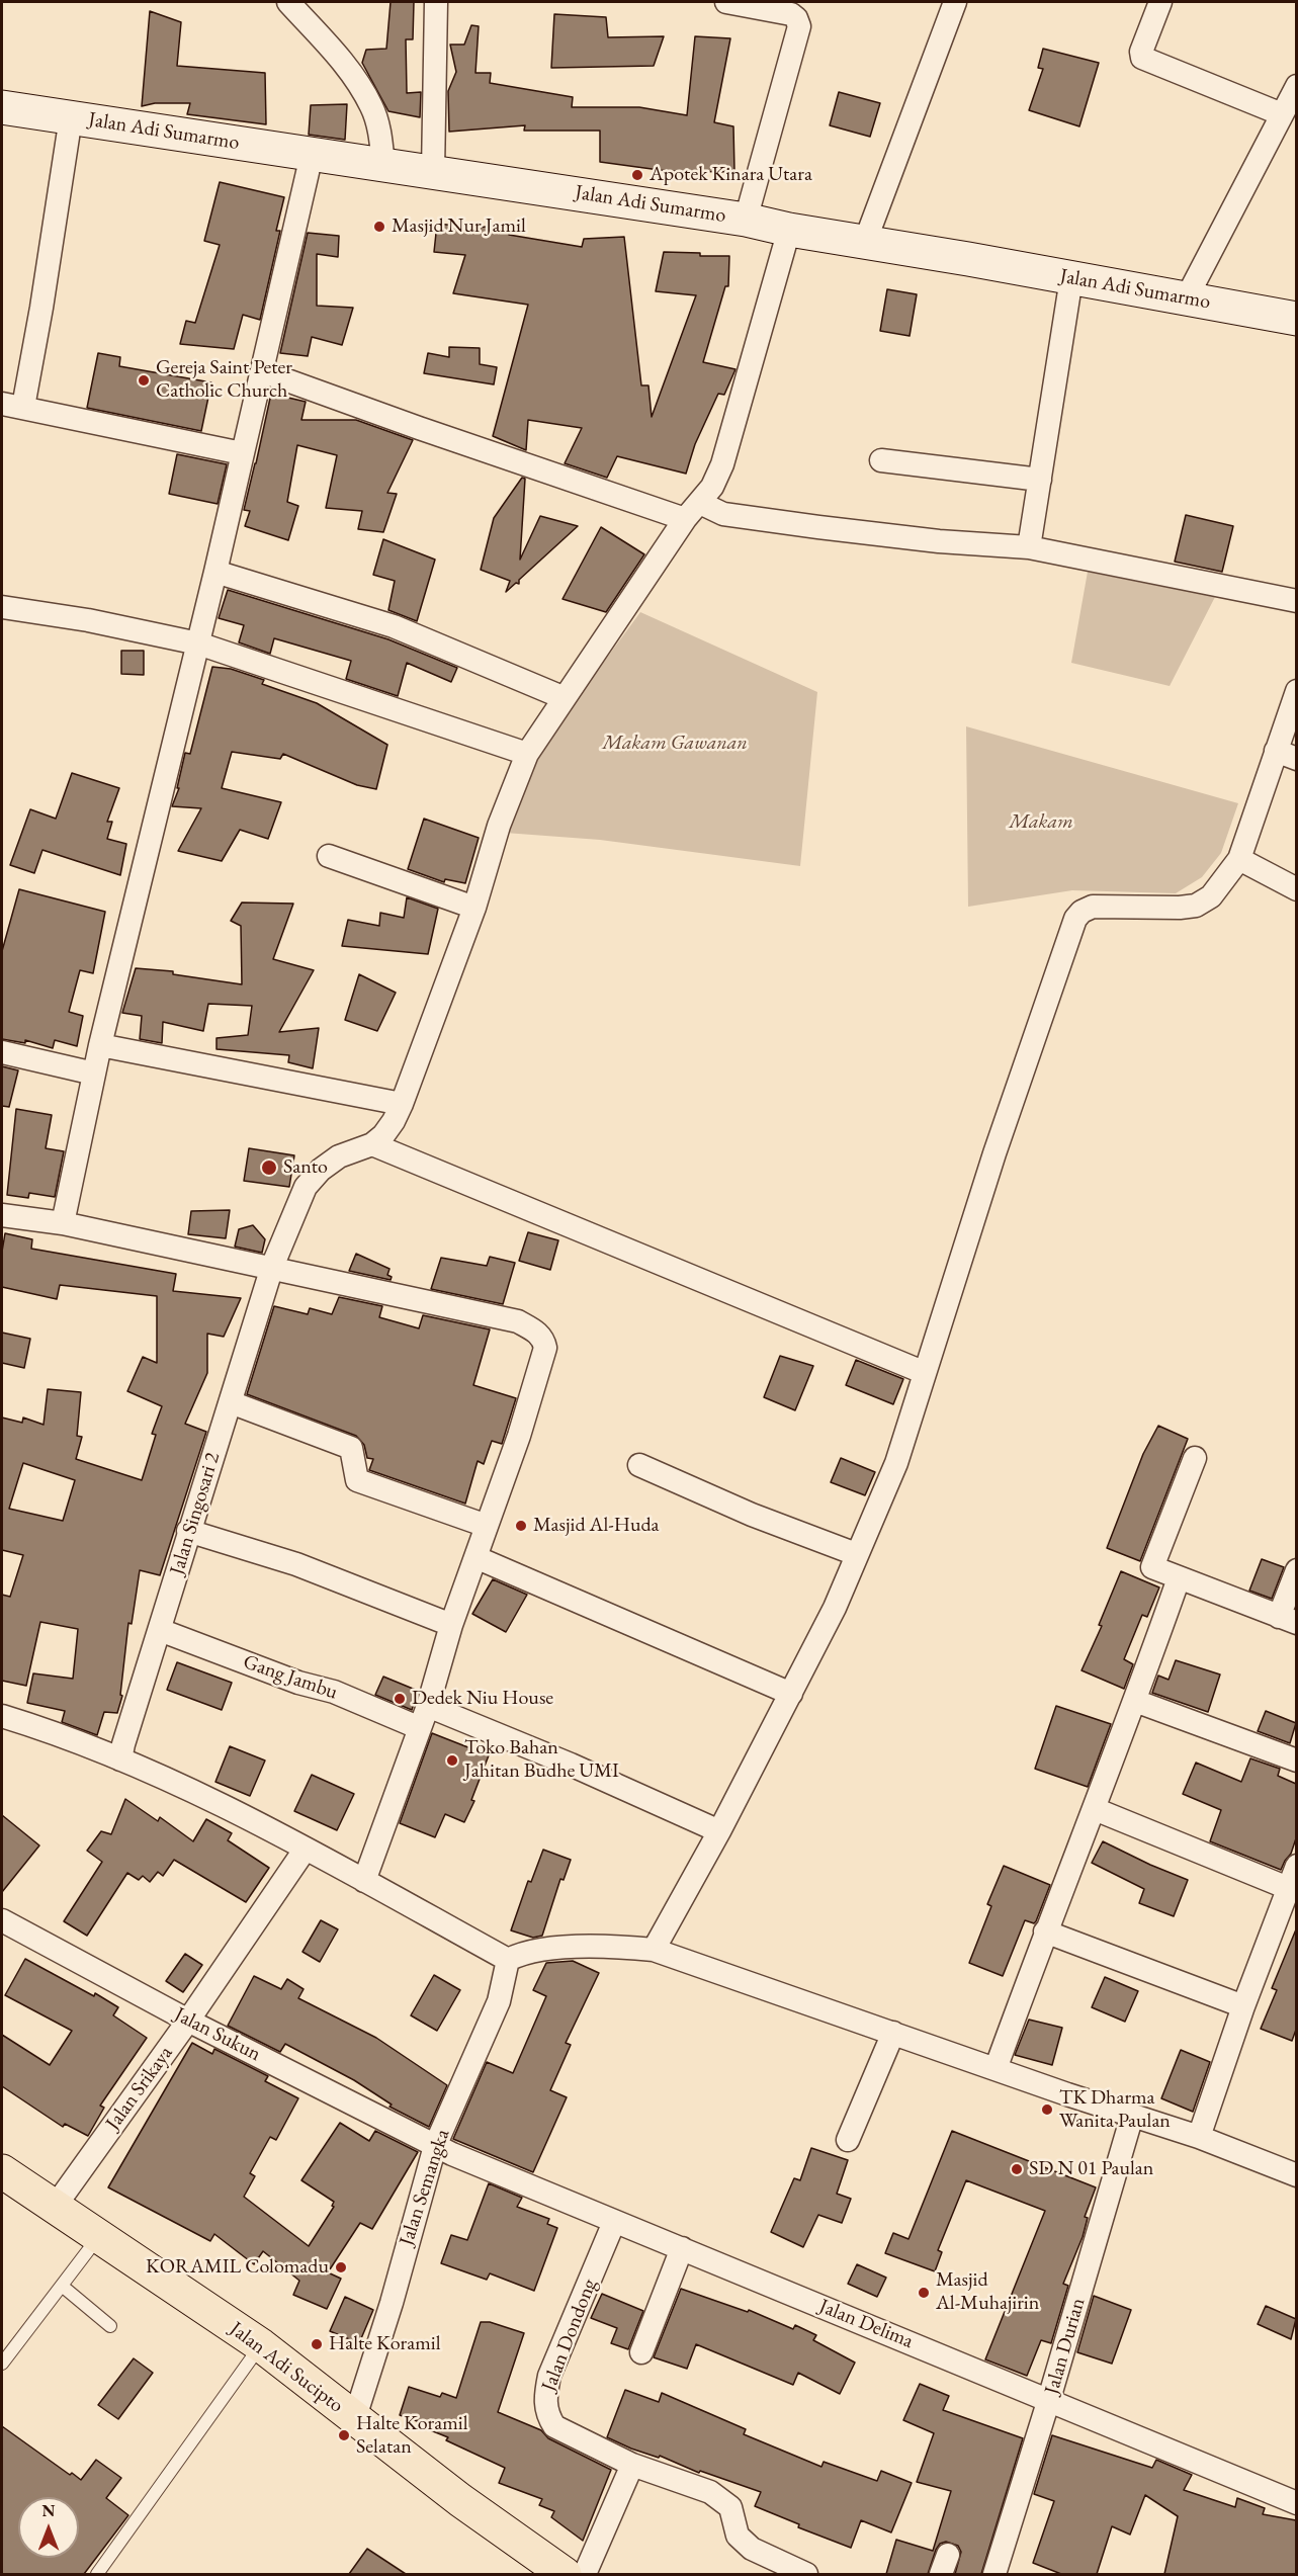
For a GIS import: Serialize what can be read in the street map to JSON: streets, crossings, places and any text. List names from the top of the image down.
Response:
{
  "streets": {
    "highway": ["Jalan Adi Sucipto"],
    "main road": ["Jalan Adi Sumarmo"],
    "street": [
      "Jalan Singosari 2",
      "Gang Jambu",
      "Jalan Sukun",
      "Jalan Srikaya",
      "Jalan Semangka",
      "Jalan Delima",
      "Jalan Dondong",
      "Jalan Durian"
    ]
  },
  "crossings": [
    ["Jalan Singosari 2", "Gang Jambu"],
    ["Jalan Sukun", "Jalan Srikaya"],
    ["Jalan Sukun", "Jalan Semangka"],
    ["Jalan Sukun", "Jalan Delima"],
    ["Jalan Srikaya", "Jalan Adi Sucipto"],
    ["Jalan Semangka", "Jalan Delima"],
    ["Jalan Semangka", "Jalan Adi Sucipto"],
    ["Jalan Delima", "Jalan Dondong"],
    ["Jalan Delima", "Jalan Durian"]
  ],
  "parks": ["Makam Gawanan", "Makam"],
  "places": [
    "Apotek Kinara Utara",
    "Masjid Nur Jamil",
    "Gereja Saint Peter Catholic Church",
    "Santo",
    "Masjid Al-Huda",
    "Dedek Niu House",
    "Toko Bahan Jahitan Budhe UMI",
    "TK Dharma Wanita Paulan",
    "SD N 01 Paulan",
    "KORAMIL Colomadu",
    "Masjid Al-Muhajirin",
    "Halte Koramil",
    "Halte Koramil Selatan"
  ],
  "north": "top"
}
